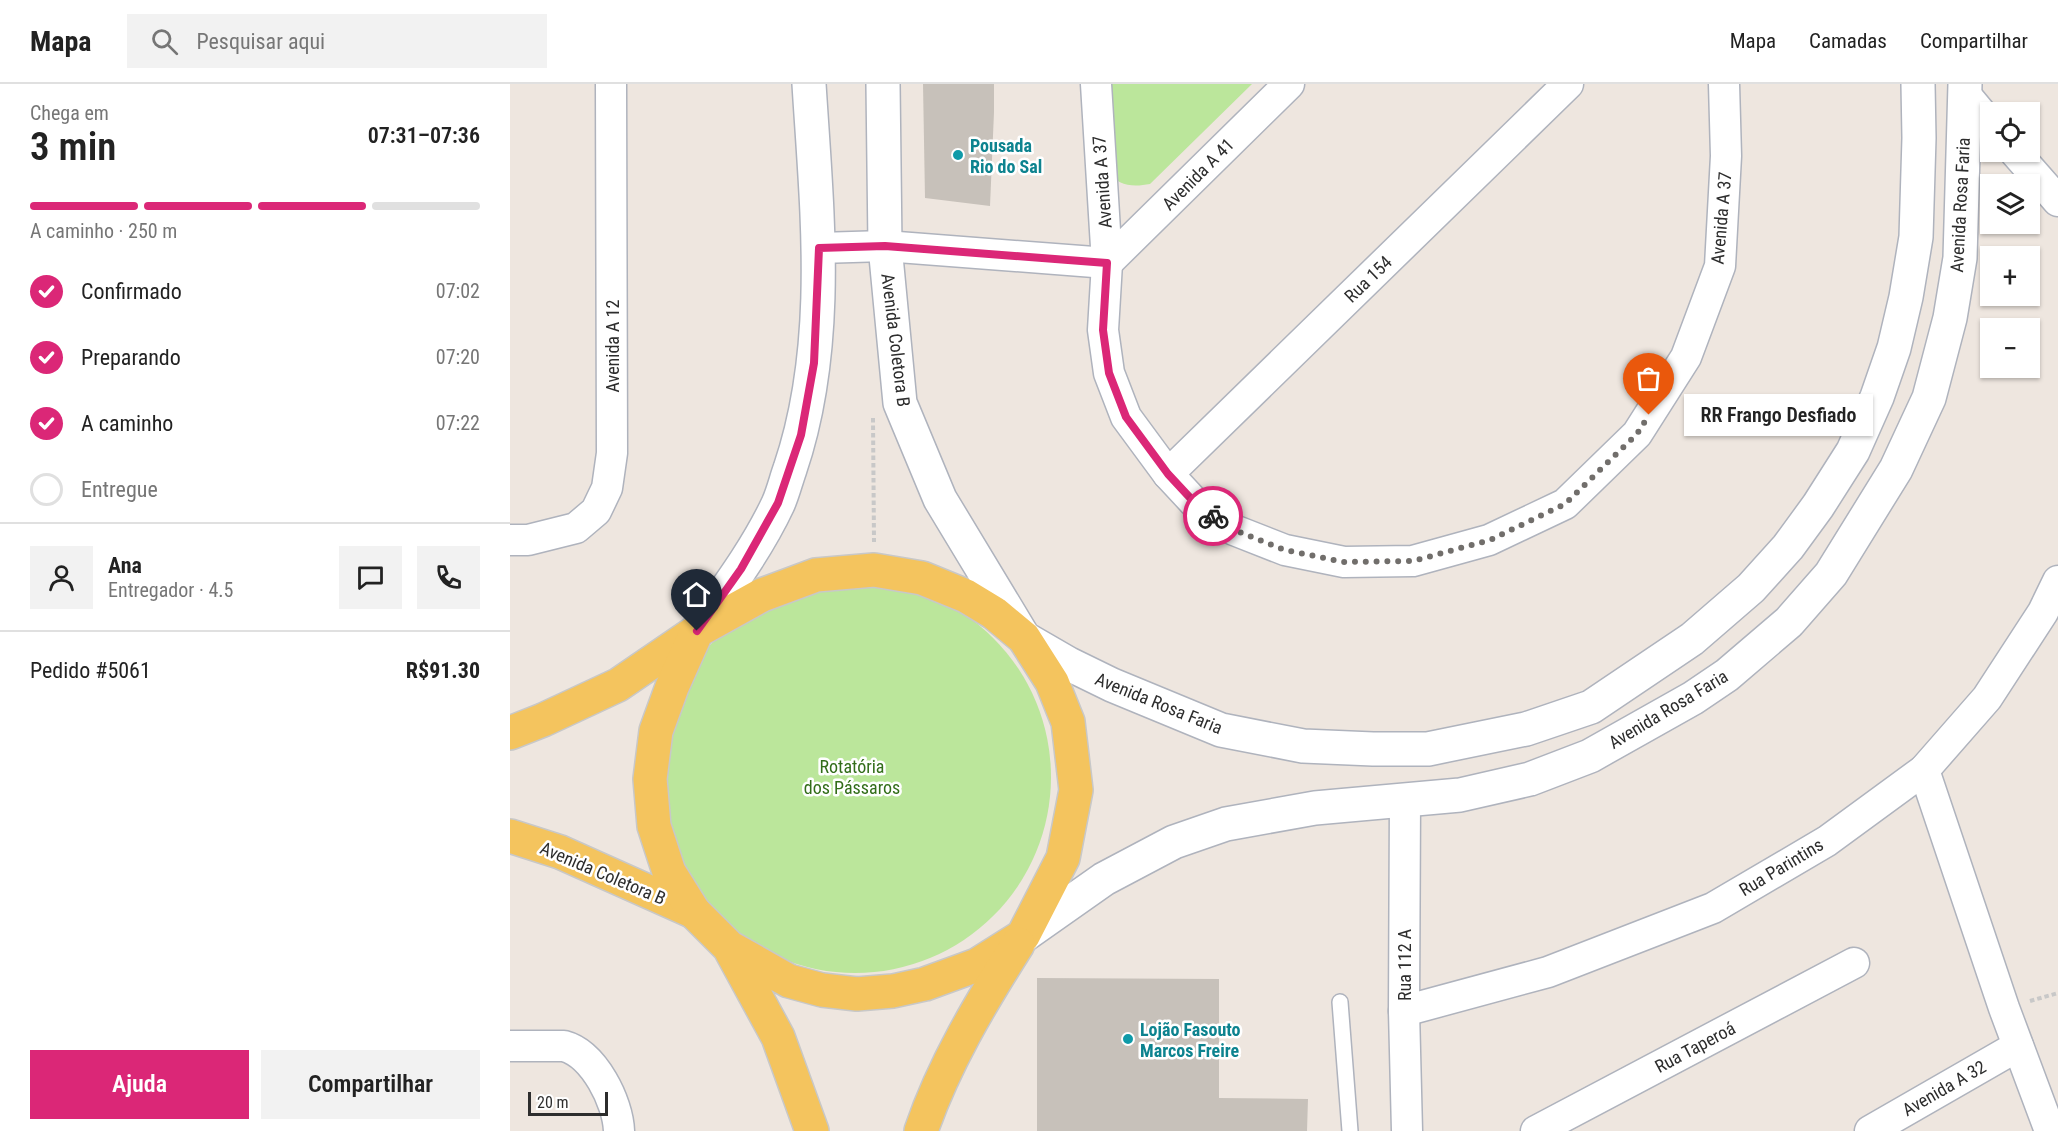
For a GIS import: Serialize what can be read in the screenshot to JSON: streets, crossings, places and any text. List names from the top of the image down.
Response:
{
  "streets": {
    "main road": ["Avenida Coletora B"],
    "street": [
      "Avenida A 41",
      "Avenida A 37",
      "Avenida Rosa Faria",
      "Rua 154",
      "Avenida A 12",
      "Rua Parintins",
      "Rua 112 A",
      "Rua Taperoá",
      "Avenida A 32"
    ]
  },
  "crossings": [
    ["Avenida A 41", "Avenida A 37"],
    ["Avenida A 37", "Rua 154"],
    ["Avenida Rosa Faria", "Avenida Coletora B"],
    ["Avenida Rosa Faria", "Rua 112 A"],
    ["Rua Parintins", "Rua 112 A"]
  ],
  "parks": ["Rotatória dos Pássaros"],
  "places": ["Pousada Rio do Sal", "RR Frango Desfiado", "Lojão Fasouto Marcos Freire"],
  "scale_bar": "20 m",
  "page": {
    "header": "Mapa",
    "search": "Pesquisar aqui",
    "nav": ["Mapa", "Camadas", "Compartilhar"],
    "heading": ["3 min", "Chega em", "07:31–07:36"],
    "panel": [
      "Ana",
      "Entregador · 4.5",
      "Pedido #5061",
      "R$91.30"
    ],
    "map_buttons": ["+", "−"],
    "bar": "A caminho · 250 m",
    "list": [
      ["Confirmado", "07:02"],
      ["Preparando", "07:20"],
      ["A caminho", "07:22"],
      "Entregue"
    ],
    "bubble": "RR Frango Desfiado",
    "buttons": ["Ajuda", "Compartilhar"],
    "scale": "20 m"
  }
}
